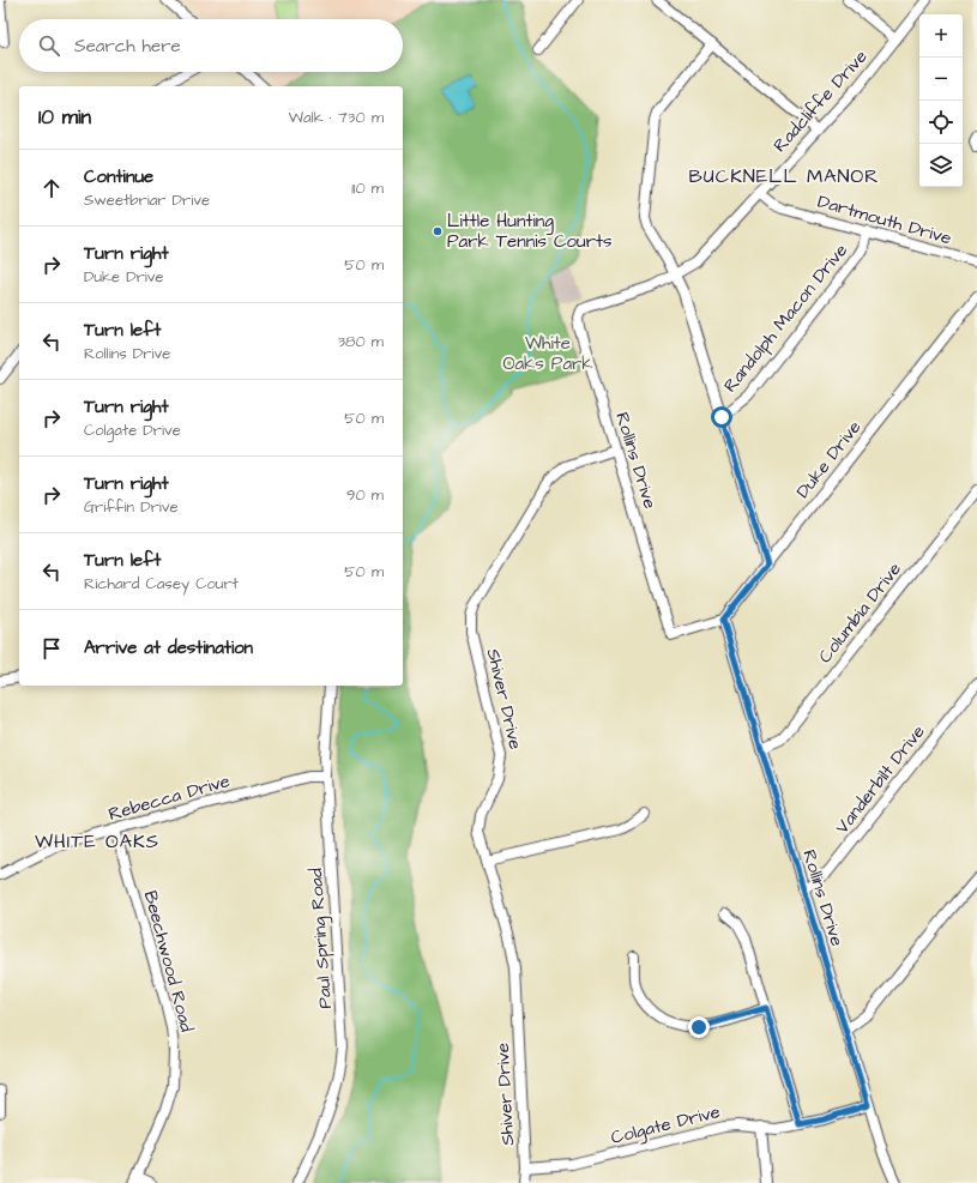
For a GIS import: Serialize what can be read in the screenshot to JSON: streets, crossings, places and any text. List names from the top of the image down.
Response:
{
  "streets": {
    "street": [
      "Radcliffe Drive",
      "Dartmouth Drive",
      "Randolph Macon Drive",
      "Duke Drive",
      "Rollins Drive",
      "Columbia Drive",
      "Shiver Drive",
      "Vanderbilt Drive",
      "Rebecca Drive",
      "Paul Spring Road",
      "Beechwood Road",
      "Colgate Drive"
    ]
  },
  "crossings": [
    ["Radcliffe Drive", "Dartmouth Drive"],
    ["Radcliffe Drive", "Rollins Drive"],
    ["Dartmouth Drive", "Randolph Macon Drive"],
    ["Duke Drive", "Rollins Drive"],
    ["Rollins Drive", "Columbia Drive"],
    ["Rollins Drive", "Shiver Drive"],
    ["Rollins Drive", "Vanderbilt Drive"],
    ["Rollins Drive", "Colgate Drive"],
    ["Shiver Drive", "Colgate Drive"],
    ["Rebecca Drive", "Paul Spring Road"],
    ["Rebecca Drive", "Beechwood Road"]
  ],
  "districts": ["BUCKNELL MANOR", "WHITE OAKS"],
  "parks": ["White Oaks Park"],
  "places": ["Little Hunting Park Tennis Courts"],
  "page": {
    "map_buttons": ["+", "−"],
    "search": "Search here",
    "heading": ["10 min", "Walk · 730 m"],
    "list": [
      ["Continue", "Sweetbriar Drive", "110 m"],
      ["Turn right", "Duke Drive", "50 m"],
      ["Turn left", "Rollins Drive", "380 m"],
      ["Turn right", "Colgate Drive", "50 m"],
      ["Turn right", "Griffin Drive", "90 m"],
      ["Turn left", "Richard Casey Court", "50 m"],
      "Arrive at destination"
    ]
  }
}
